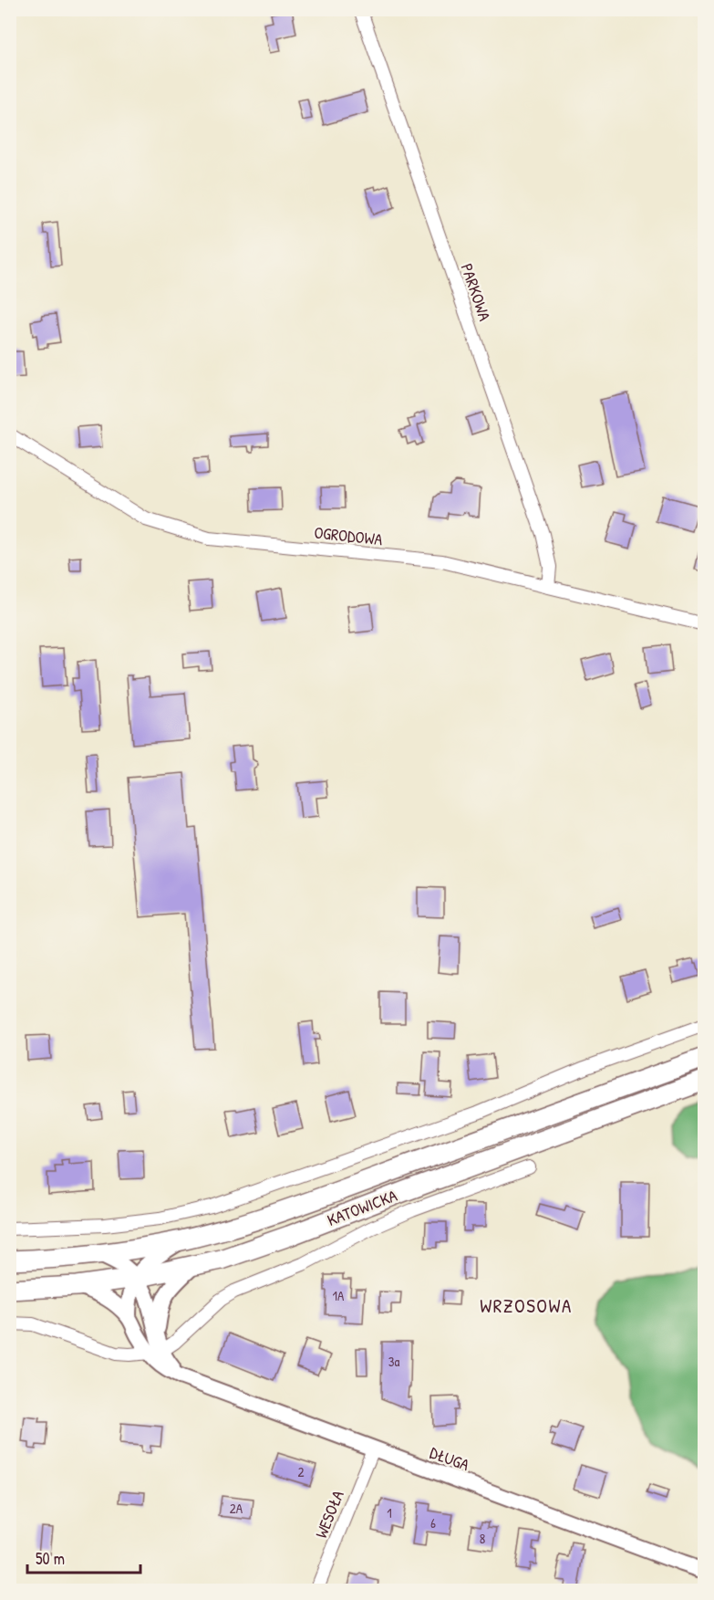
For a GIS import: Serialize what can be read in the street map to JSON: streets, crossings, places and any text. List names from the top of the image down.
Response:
{
  "streets": {
    "main road": ["KATOWICKA"],
    "street": [
      "PARKOWA",
      "OGRODOWA",
      "DŁUGA",
      "WESOŁA"
    ]
  },
  "crossings": [
    ["PARKOWA", "OGRODOWA"],
    ["KATOWICKA", "DŁUGA"],
    ["DŁUGA", "WESOŁA"]
  ],
  "districts": ["WRZOSOWA"],
  "house_numbers": [
    "1A",
    "3a",
    "2",
    "2A",
    "1",
    "6",
    "8"
  ],
  "scale_bar": "50 m"
}
